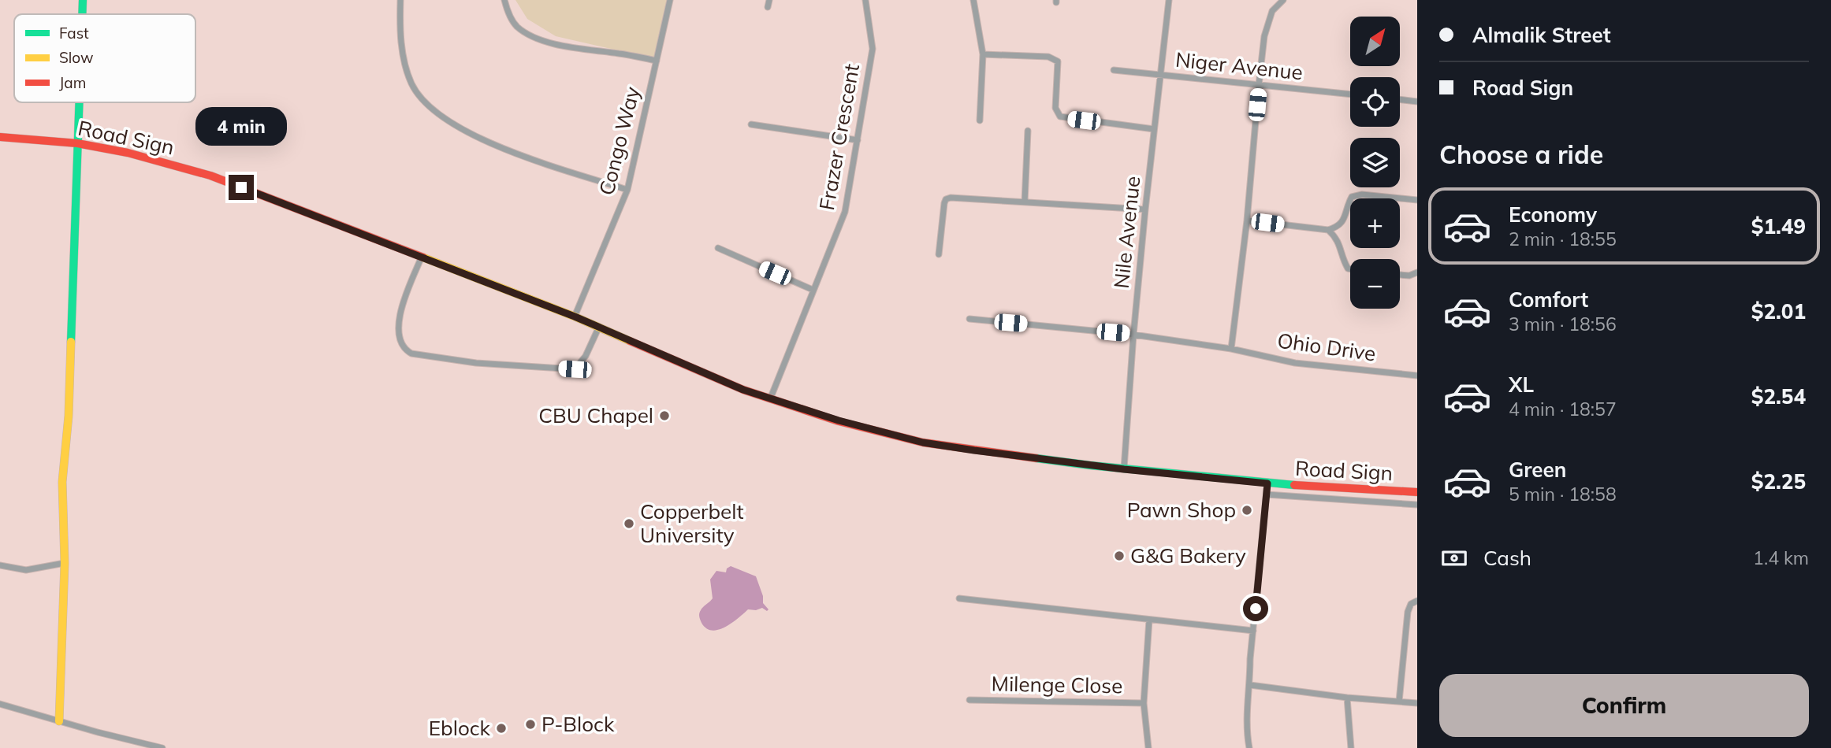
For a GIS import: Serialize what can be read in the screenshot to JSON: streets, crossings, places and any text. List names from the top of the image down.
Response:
{
  "streets": {
    "main road": ["Road Sign"],
    "street": [
      "Niger Avenue",
      "Frazer Crescent",
      "Congo Way",
      "Nile Avenue",
      "Ohio Drive",
      "Milenge Close"
    ]
  },
  "crossings": [
    ["Niger Avenue", "Nile Avenue"],
    ["Frazer Crescent", "Road Sign"],
    ["Road Sign", "Congo Way"],
    ["Road Sign", "Nile Avenue"],
    ["Nile Avenue", "Ohio Drive"]
  ],
  "places": [
    "CBU Chapel",
    "Pawn Shop",
    "Copperbelt University",
    "G&G Bakery",
    "P-Block",
    "Eblock"
  ],
  "legend": ["Fast", "Slow", "Jam"],
  "north": "top right",
  "page": {
    "banner": ["Almalik Street", "Road Sign"],
    "map_buttons": ["+", "−"],
    "bubble": "4 min",
    "heading": "Choose a ride",
    "list": [
      {
        "name": "Economy",
        "note": "2 min · 18:55",
        "value": "$1.49"
      },
      {
        "name": "Comfort",
        "note": "3 min · 18:56",
        "value": "$2.01"
      },
      {
        "name": "XL",
        "note": "4 min · 18:57",
        "value": "$2.54"
      },
      {
        "name": "Green",
        "note": "5 min · 18:58",
        "value": "$2.25"
      }
    ],
    "pay": ["Cash", "1.4 km"],
    "buttons": "Confirm"
  }
}
